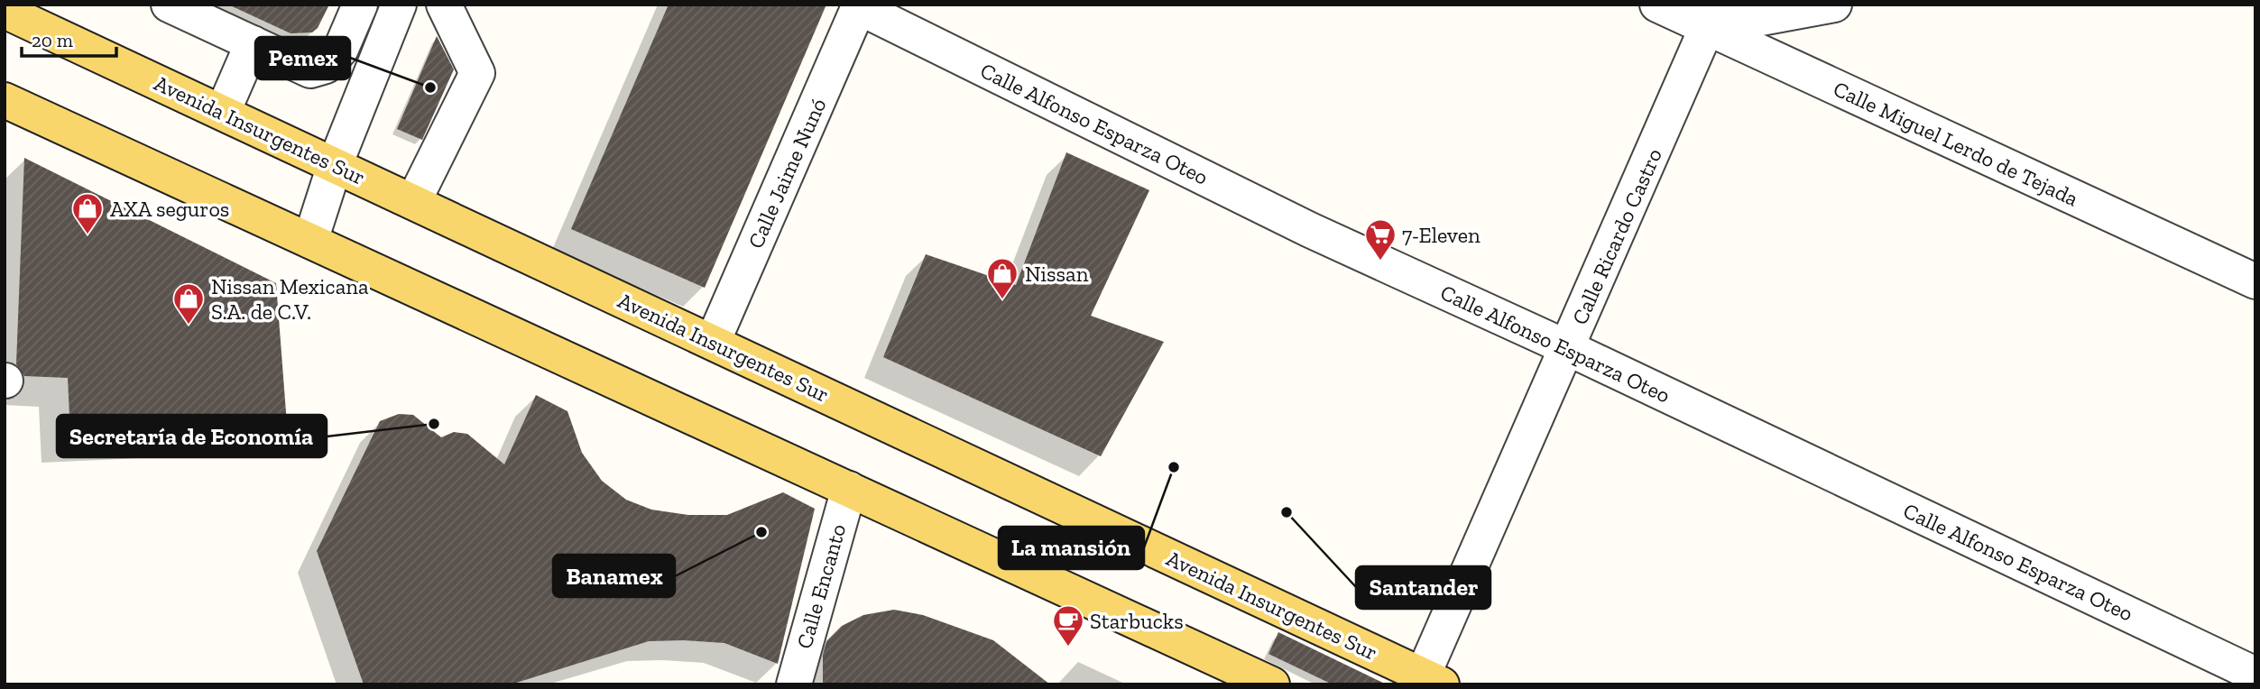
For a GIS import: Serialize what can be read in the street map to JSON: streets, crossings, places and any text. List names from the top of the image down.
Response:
{
  "streets": {
    "main road": ["Avenida Insurgentes Sur"],
    "street": [
      "Calle Alfonso Esparza Oteo",
      "Calle Miguel Lerdo de Tejada",
      "Calle Jaime Nunó",
      "Calle Ricardo Castro",
      "Calle Encanto"
    ]
  },
  "crossings": [
    ["Calle Alfonso Esparza Oteo", "Calle Jaime Nunó"],
    ["Calle Alfonso Esparza Oteo", "Calle Ricardo Castro"],
    ["Avenida Insurgentes Sur", "Calle Jaime Nunó"],
    ["Avenida Insurgentes Sur", "Calle Ricardo Castro"],
    ["Calle Miguel Lerdo de Tejada", "Calle Ricardo Castro"]
  ],
  "places": {
    "other": [
      "Pemex",
      "Secretaría de Economía",
      "La mansión",
      "Santander",
      "Banamex"
    ],
    "shop": ["AXA seguros", "Nissan", "Nissan Mexicana S.A. de C.V."],
    "supermarket": ["7-Eleven"],
    "cafe": ["Starbucks"]
  },
  "scale_bar": "20 m"
}
